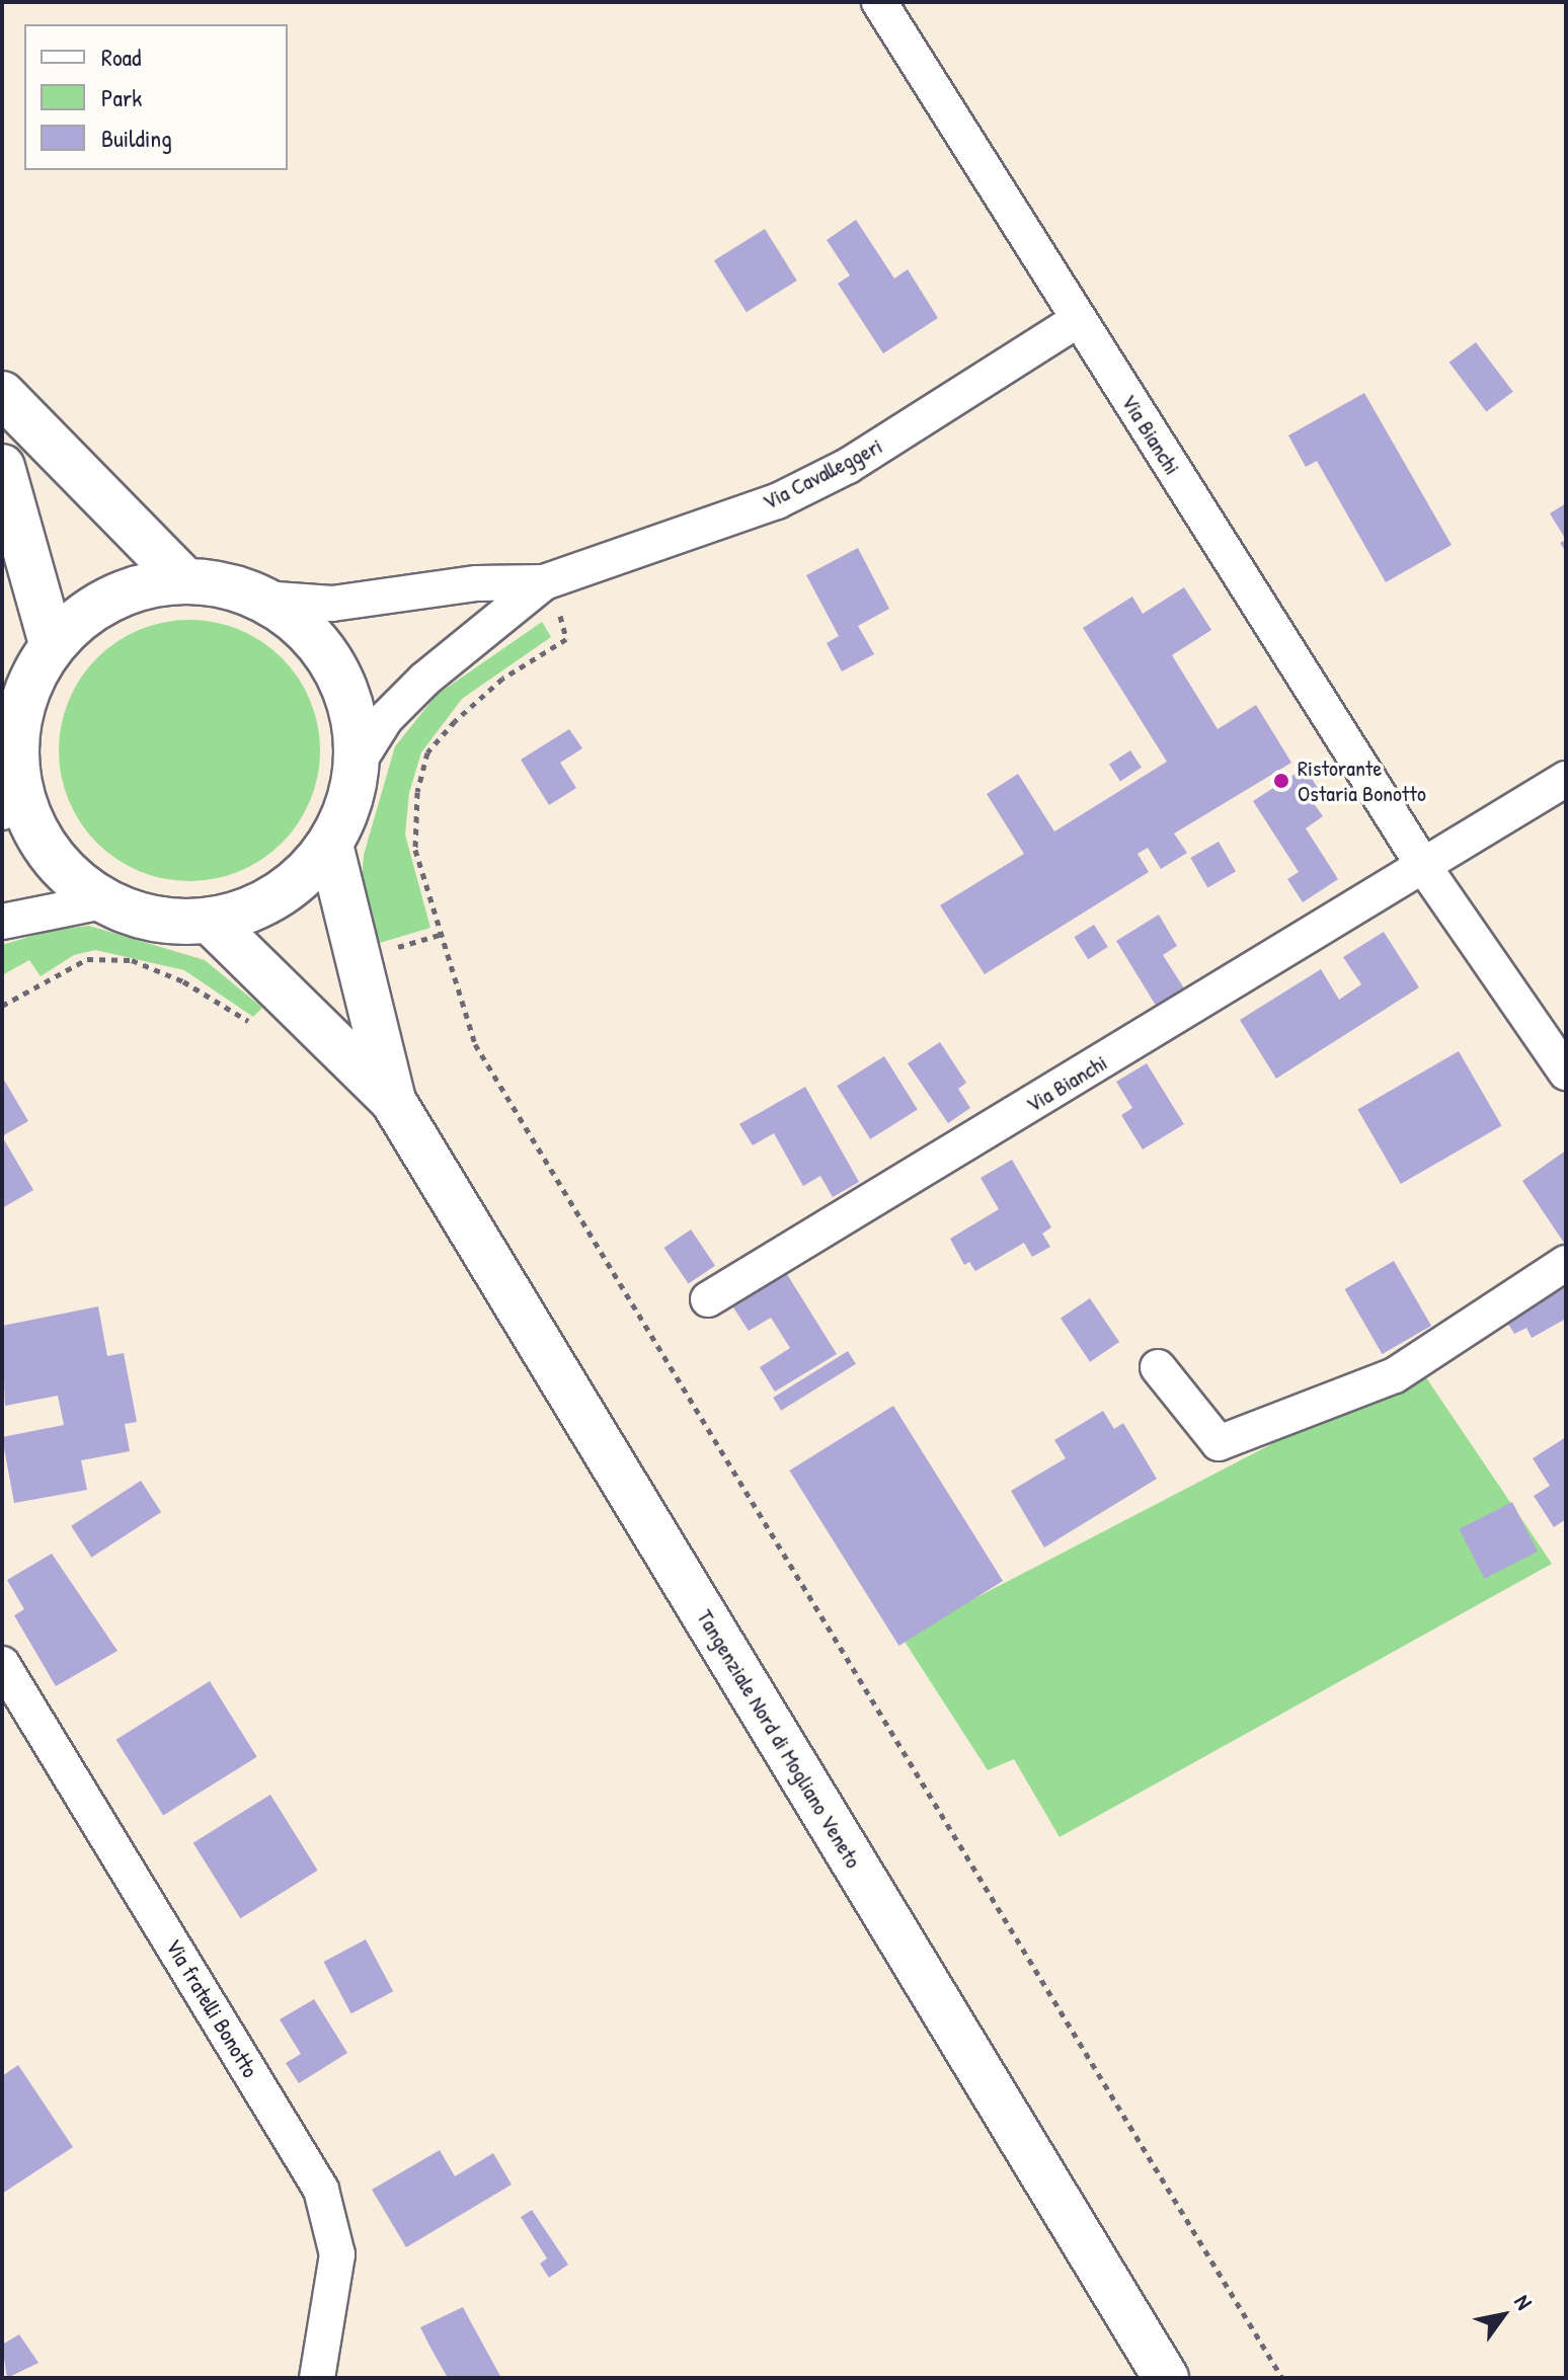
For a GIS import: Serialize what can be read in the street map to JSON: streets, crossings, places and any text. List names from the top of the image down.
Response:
{
  "streets": {
    "main road": ["Tangenziale Nord di Mogliano Veneto"],
    "street": ["Via Bianchi", "Via Cavalleggeri", "Via fratelli Bonotto"]
  },
  "crossings": [
    ["Via Bianchi", "Via Cavalleggeri"]
  ],
  "places": ["Ristorante Ostaria Bonotto"],
  "legend": ["Road", "Park", "Building"],
  "north": "top right"
}
